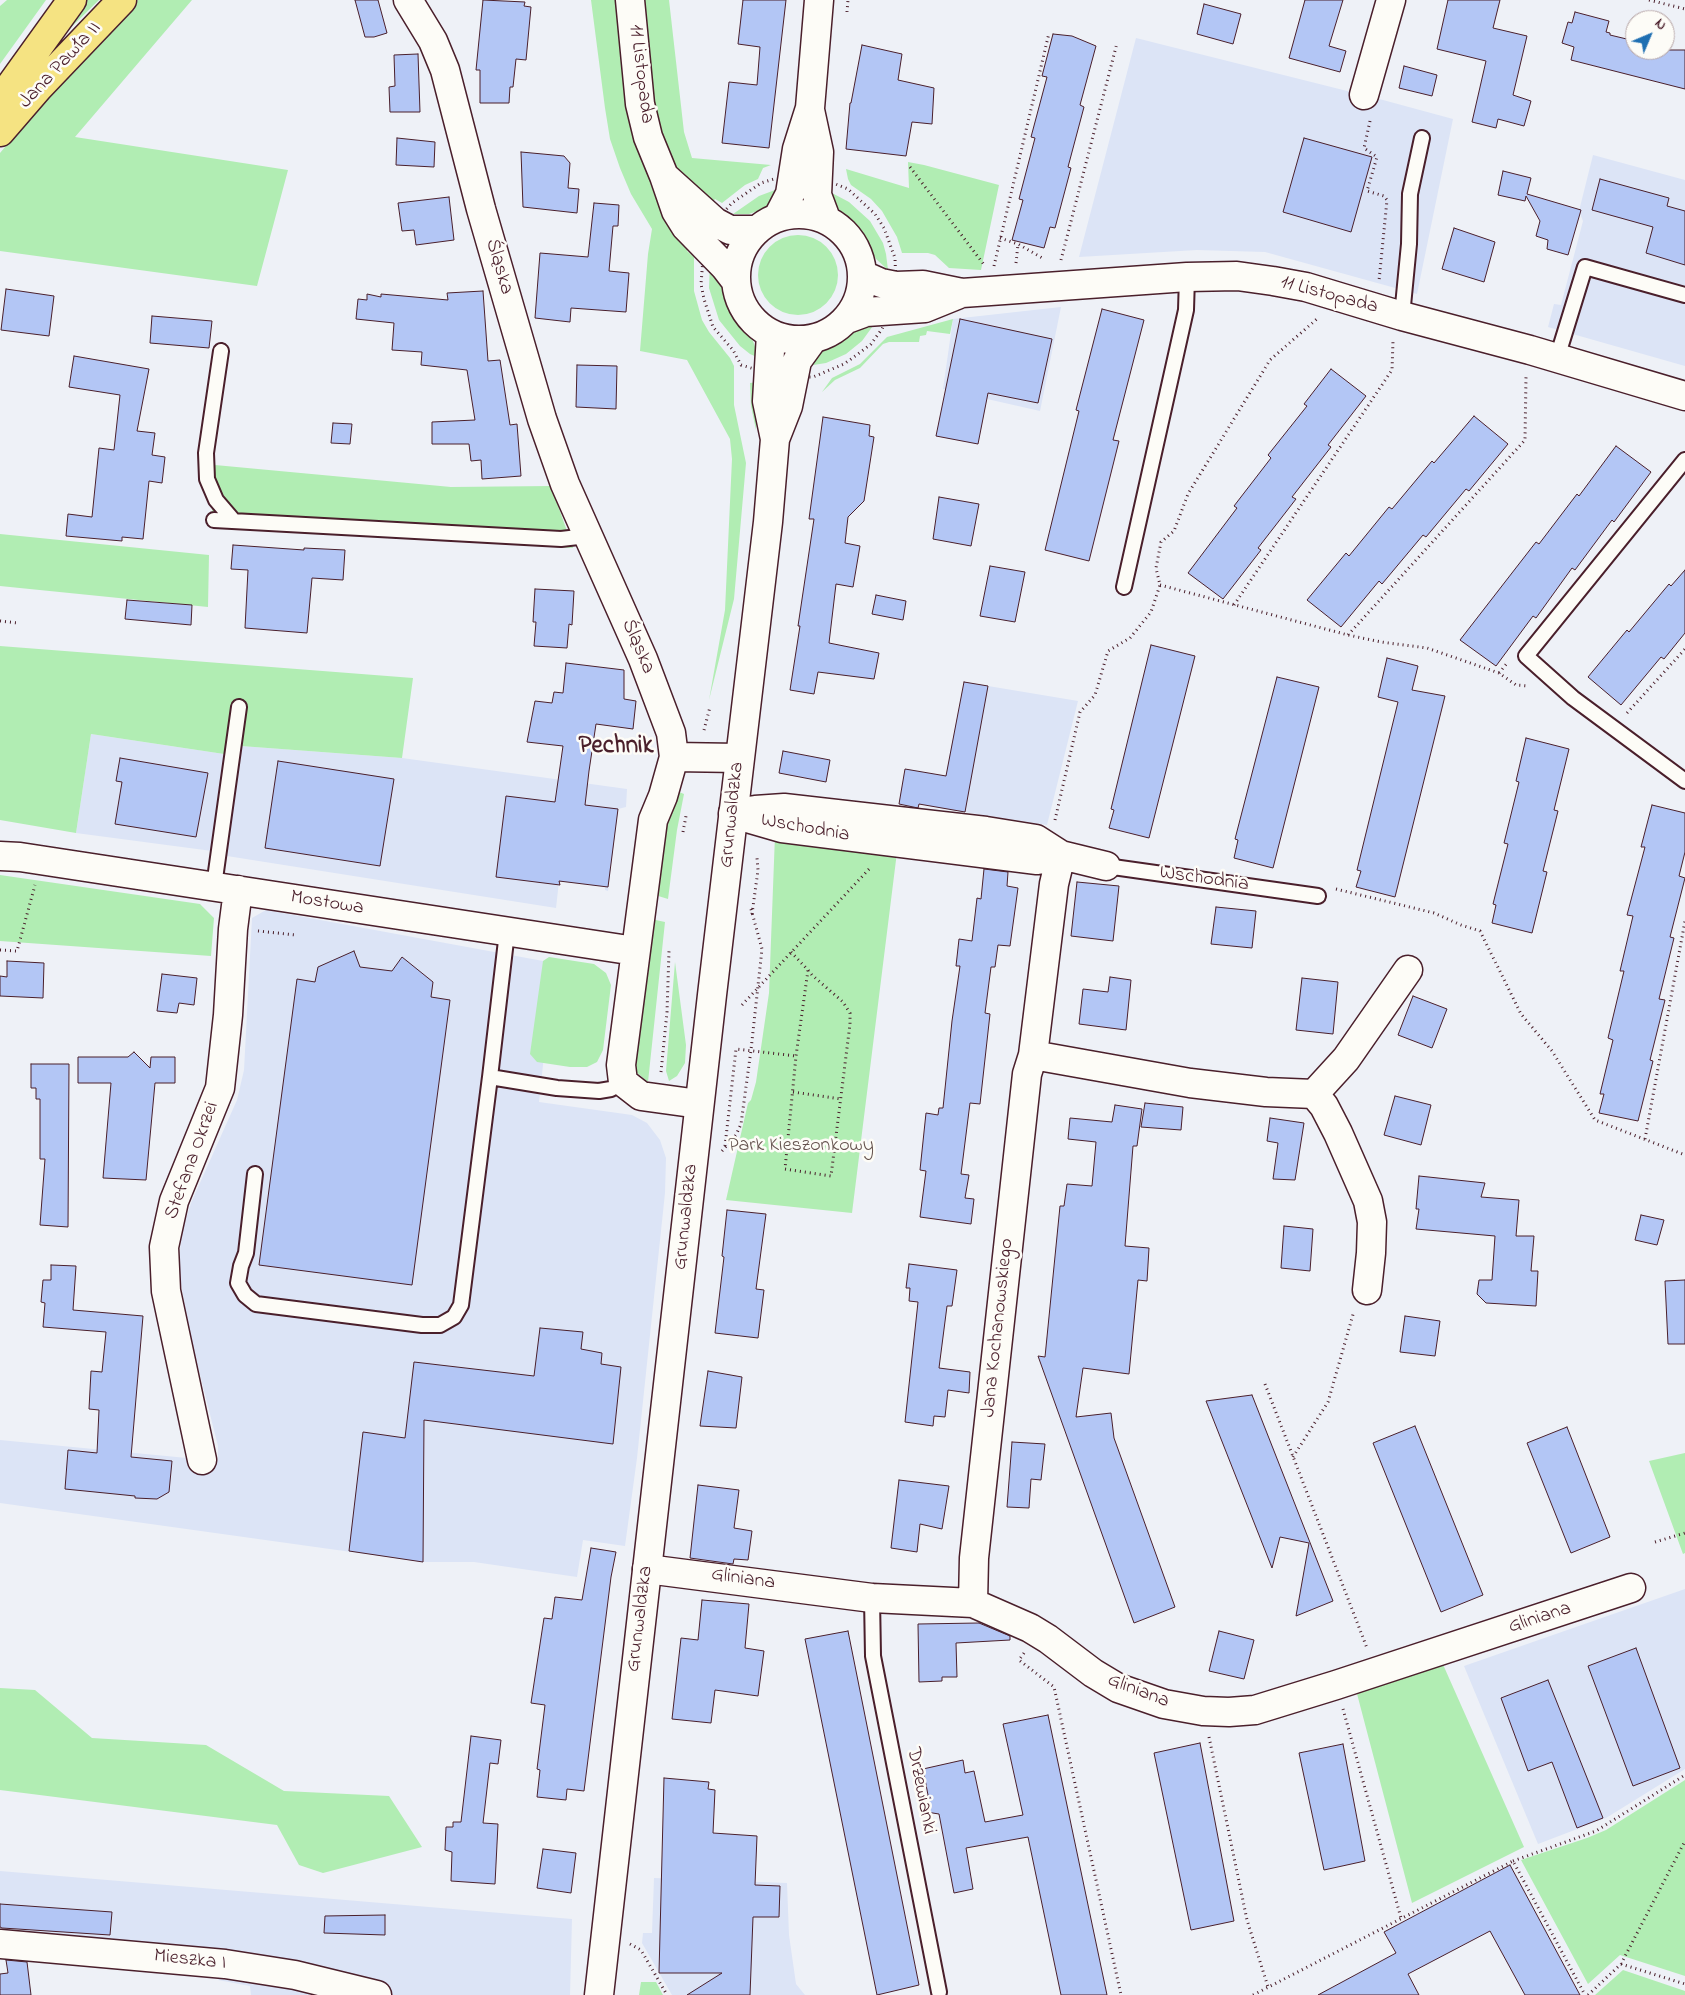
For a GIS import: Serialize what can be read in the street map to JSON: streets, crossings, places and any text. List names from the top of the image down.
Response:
{
  "streets": {
    "main road": ["Jana Pawła II"],
    "street": [
      "11 Listopada",
      "Śląska",
      "Grunwaldzka",
      "Wschodnia",
      "Mostowa",
      "Stefana Okrzei",
      "Jana Kochanowskiego",
      "Gliniana",
      "Mieszka I"
    ],
    "lane": ["Drzewianki"]
  },
  "crossings": [
    ["11 Listopada", "Grunwaldzka"],
    ["Grunwaldzka", "Wschodnia"],
    ["Grunwaldzka", "Gliniana"],
    ["Wschodnia", "Jana Kochanowskiego"],
    ["Mostowa", "Stefana Okrzei"],
    ["Jana Kochanowskiego", "Gliniana"],
    ["Gliniana", "Drzewianki"]
  ],
  "districts": ["Pechnik"],
  "parks": ["Park Kieszonkowy"],
  "north": "top right"
}
